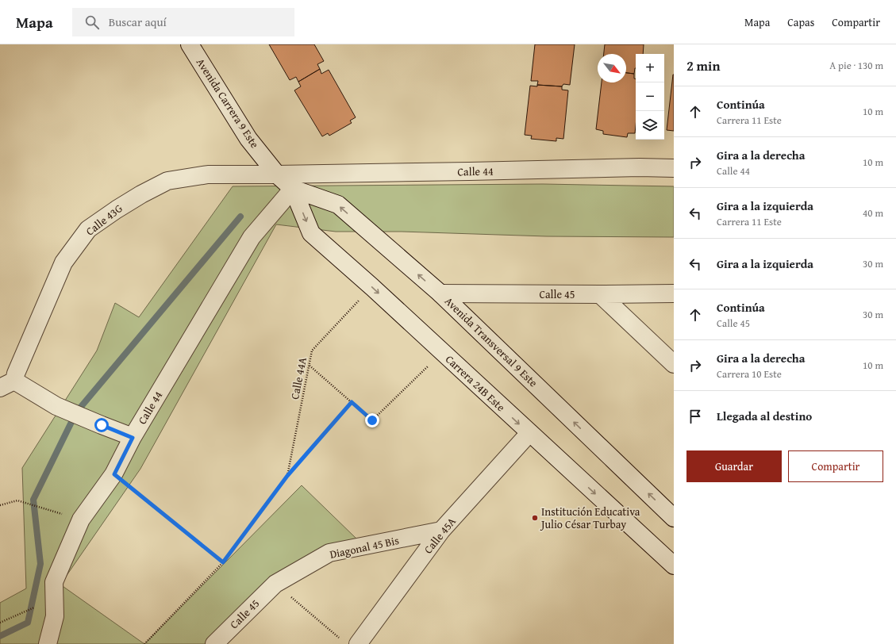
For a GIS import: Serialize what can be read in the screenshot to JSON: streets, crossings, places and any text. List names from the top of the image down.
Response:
{
  "streets": {
    "street": [
      "Avenida Carrera 9 Este",
      "Calle 44",
      "Calle 43G",
      "Calle 45",
      "Avenida Transversal 9 Este",
      "Carrera 24B Este",
      "Calle 45A",
      "Diagonal 45 Bis"
    ],
    "path": ["Calle 44A"]
  },
  "crossings": [
    ["Avenida Carrera 9 Este", "Calle 44"],
    ["Avenida Carrera 9 Este", "Calle 43G"],
    ["Avenida Carrera 9 Este", "Avenida Transversal 9 Este"],
    ["Avenida Carrera 9 Este", "Carrera 24B Este"],
    ["Calle 44", "Calle 43G"],
    ["Calle 44", "Avenida Transversal 9 Este"],
    ["Calle 44", "Carrera 24B Este"],
    ["Calle 45", "Avenida Transversal 9 Este"],
    ["Calle 45", "Diagonal 45 Bis"],
    ["Avenida Transversal 9 Este", "Carrera 24B Este"],
    ["Calle 44A", "Carrera 24B Este"],
    ["Carrera 24B Este", "Calle 45A"],
    ["Calle 45A", "Diagonal 45 Bis"]
  ],
  "one_way": ["Avenida Transversal 9 Este", "Carrera 24B Este"],
  "places": ["Institución Educativa Julio César Turbay"],
  "north": "bottom right",
  "page": {
    "header": "Mapa",
    "search": "Buscar aquí",
    "nav": ["Mapa", "Capas", "Compartir"],
    "heading": ["2 min", "A pie · 130 m"],
    "map_buttons": ["+", "−"],
    "list": [
      ["Continúa", "Carrera 11 Este", "10 m"],
      ["Gira a la derecha", "Calle 44", "10 m"],
      ["Gira a la izquierda", "Carrera 11 Este", "40 m"],
      ["Gira a la izquierda", "30 m"],
      ["Continúa", "Calle 45", "30 m"],
      ["Gira a la derecha", "Carrera 10 Este", "10 m"],
      "Llegada al destino"
    ],
    "buttons": ["Guardar", "Compartir"]
  }
}
